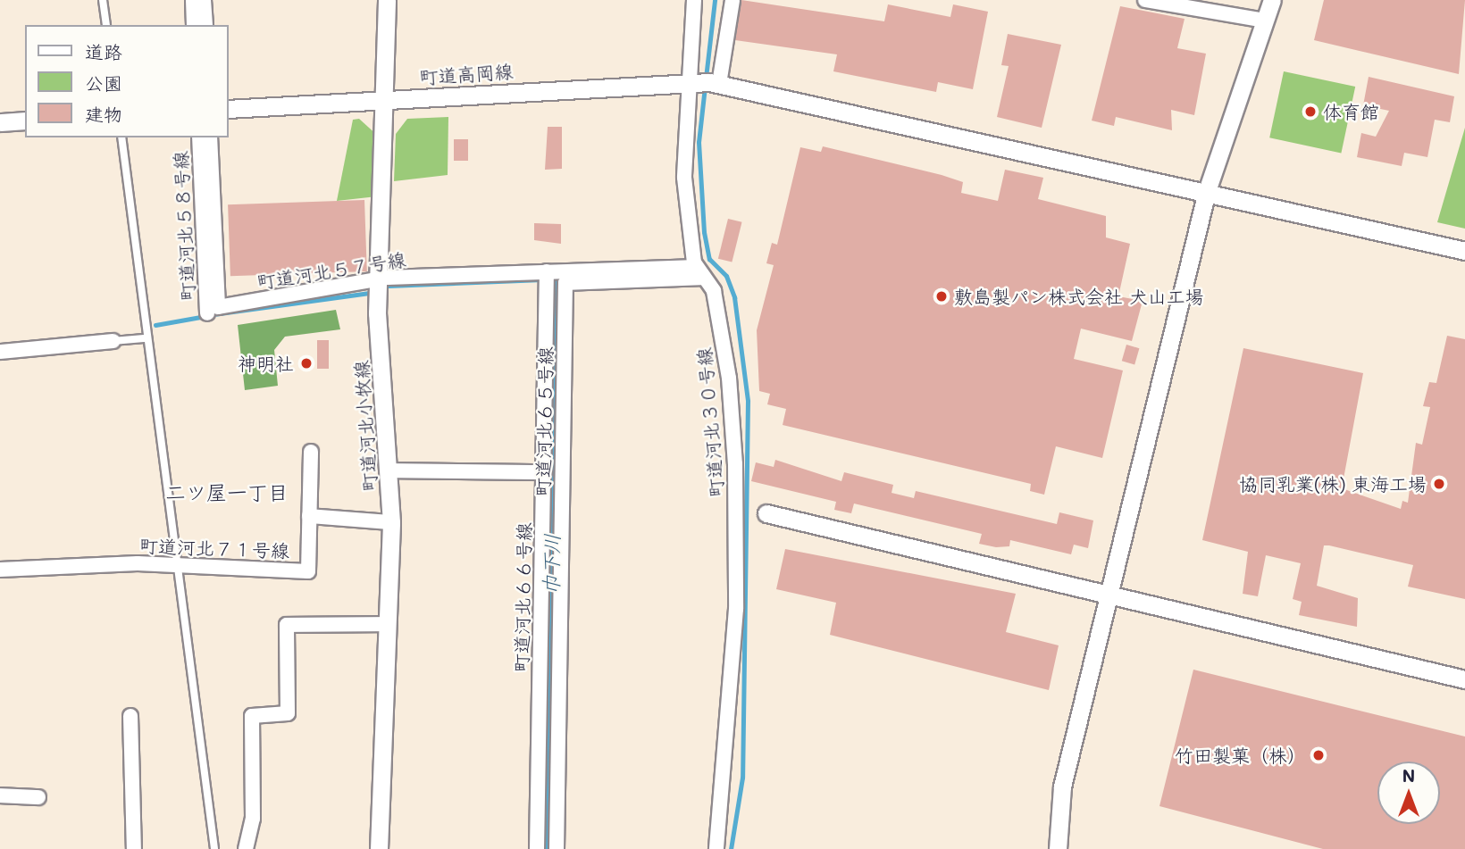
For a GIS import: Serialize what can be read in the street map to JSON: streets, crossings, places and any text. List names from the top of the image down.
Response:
{
  "streets": {
    "street": [
      "町道高岡線",
      "町道河北５８号線",
      "町道河北５７号線",
      "町道河北６５号線",
      "町道河北３０号線",
      "町道河北小牧線",
      "町道河北７１号線",
      "町道河北６６号線"
    ]
  },
  "crossings": [
    ["町道高岡線", "町道河北３０号線"],
    ["町道高岡線", "町道河北小牧線"],
    ["町道河北５７号線", "町道河北６５号線"],
    ["町道河北５７号線", "町道河北３０号線"],
    ["町道河北５７号線", "町道河北小牧線"],
    ["町道河北５７号線", "町道河北６６号線"],
    ["町道河北６５号線", "町道河北３０号線"]
  ],
  "districts": ["二ツ屋一丁目"],
  "water": ["巾下川"],
  "places": [
    "体育館",
    "敷島製パン株式会社 犬山工場",
    "神明社",
    "協同乳業(株) 東海工場",
    "竹田製菓（株）"
  ],
  "legend": ["道路", "公園", "建物"],
  "north": "top"
}
